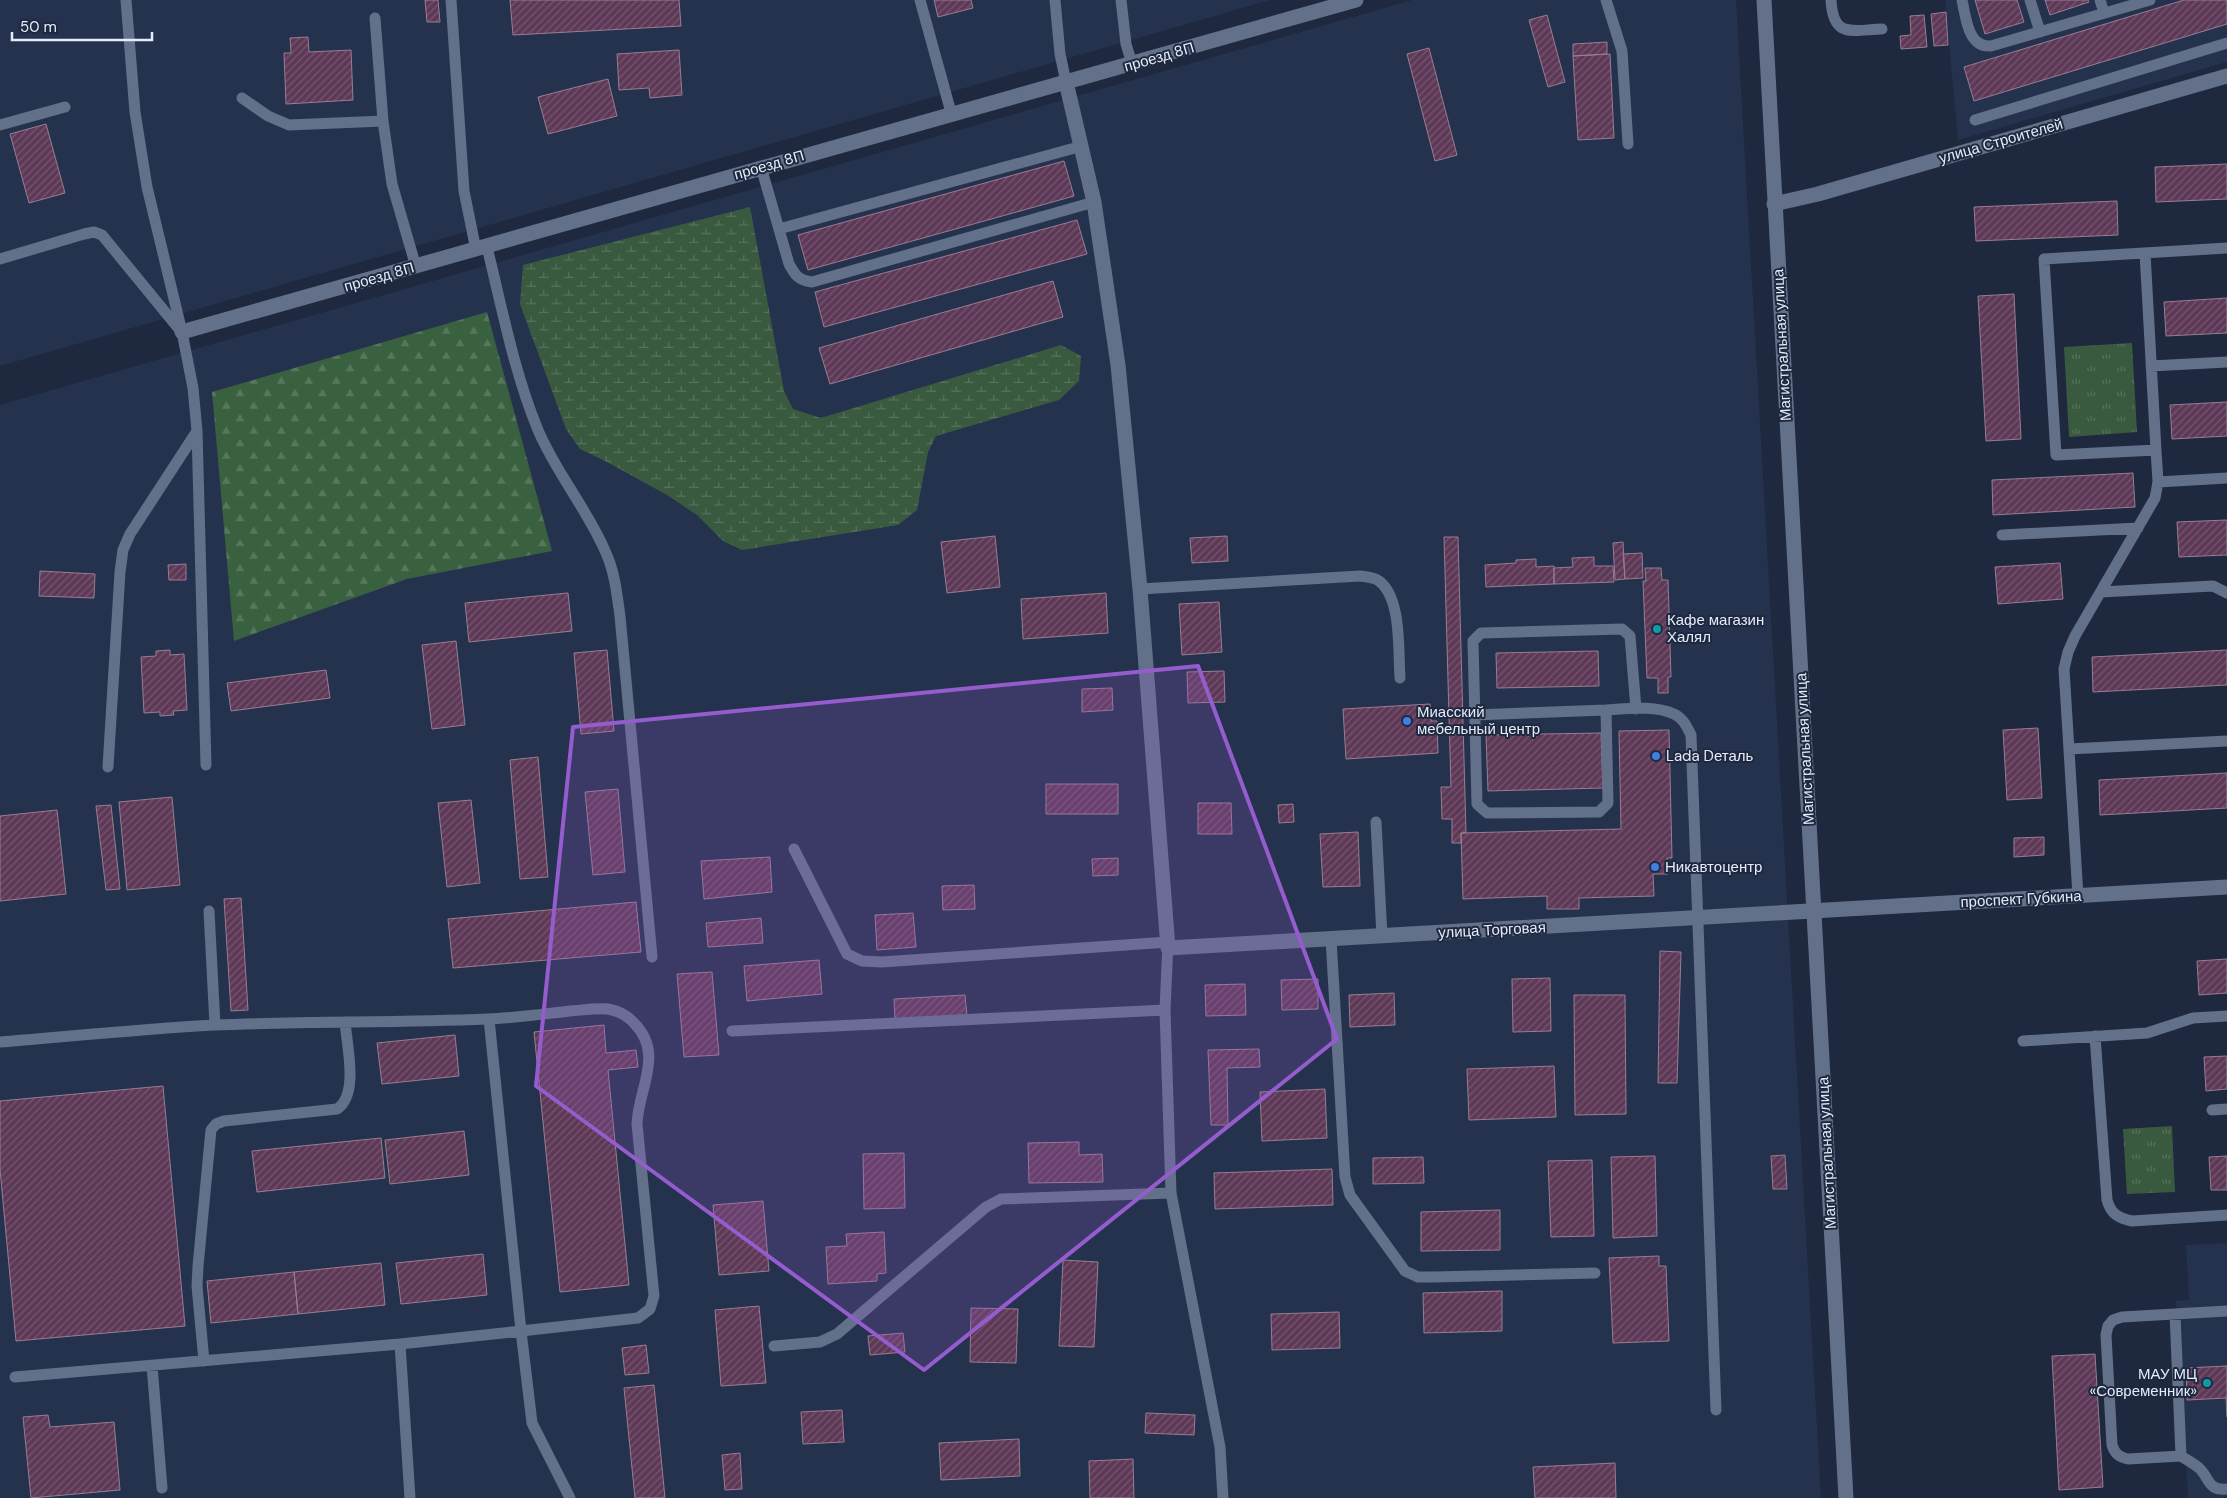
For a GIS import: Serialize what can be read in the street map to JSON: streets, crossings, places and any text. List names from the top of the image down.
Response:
{
  "streets": {
    "street": [
      "проезд 8П",
      "улица Строителей",
      "Магистральная улица",
      "проспект Губкина",
      "улица Торговая"
    ]
  },
  "crossings": [
    ["улица Строителей", "Магистральная улица"],
    ["Магистральная улица", "проспект Губкина"],
    ["Магистральная улица", "улица Торговая"],
    ["проспект Губкина", "улица Торговая"]
  ],
  "places": [
    "Кафе магазин Халял",
    "Миасский мебельный центр",
    "Lada Dеталь",
    "Никавтоцентр",
    "МАУ МЦ «Современник»"
  ],
  "scale_bar": "50 m"
}
